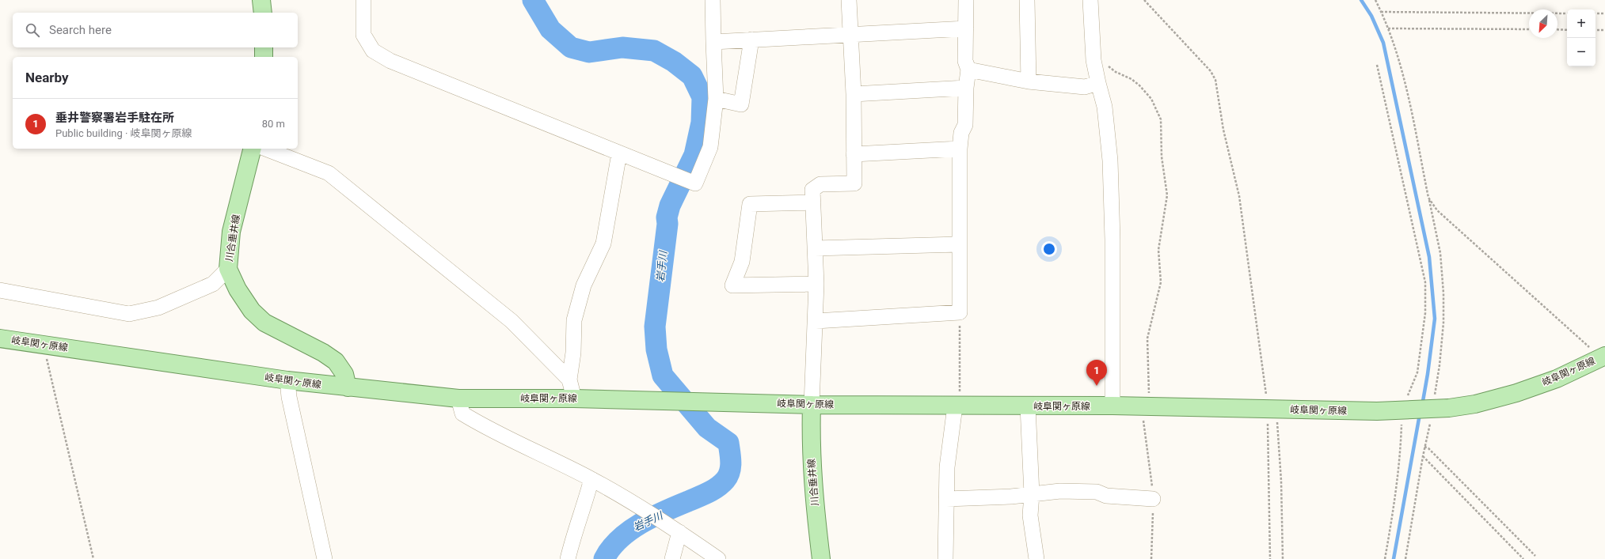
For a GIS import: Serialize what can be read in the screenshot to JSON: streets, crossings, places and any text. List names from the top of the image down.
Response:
{
  "streets": {
    "main road": ["川合垂井線", "岐阜関ヶ原線"]
  },
  "crossings": [
    ["川合垂井線", "岐阜関ヶ原線"]
  ],
  "water": ["岩手川"],
  "north": "bottom left",
  "page": {
    "map_buttons": ["+", "−"],
    "search": "Search here",
    "heading": "Nearby",
    "list": [
      {
        "mark": "1",
        "name": "垂井警察署岩手駐在所",
        "note": "Public building · 岐阜関ヶ原線",
        "value": "80 m"
      }
    ],
    "pins": "1"
  }
}
